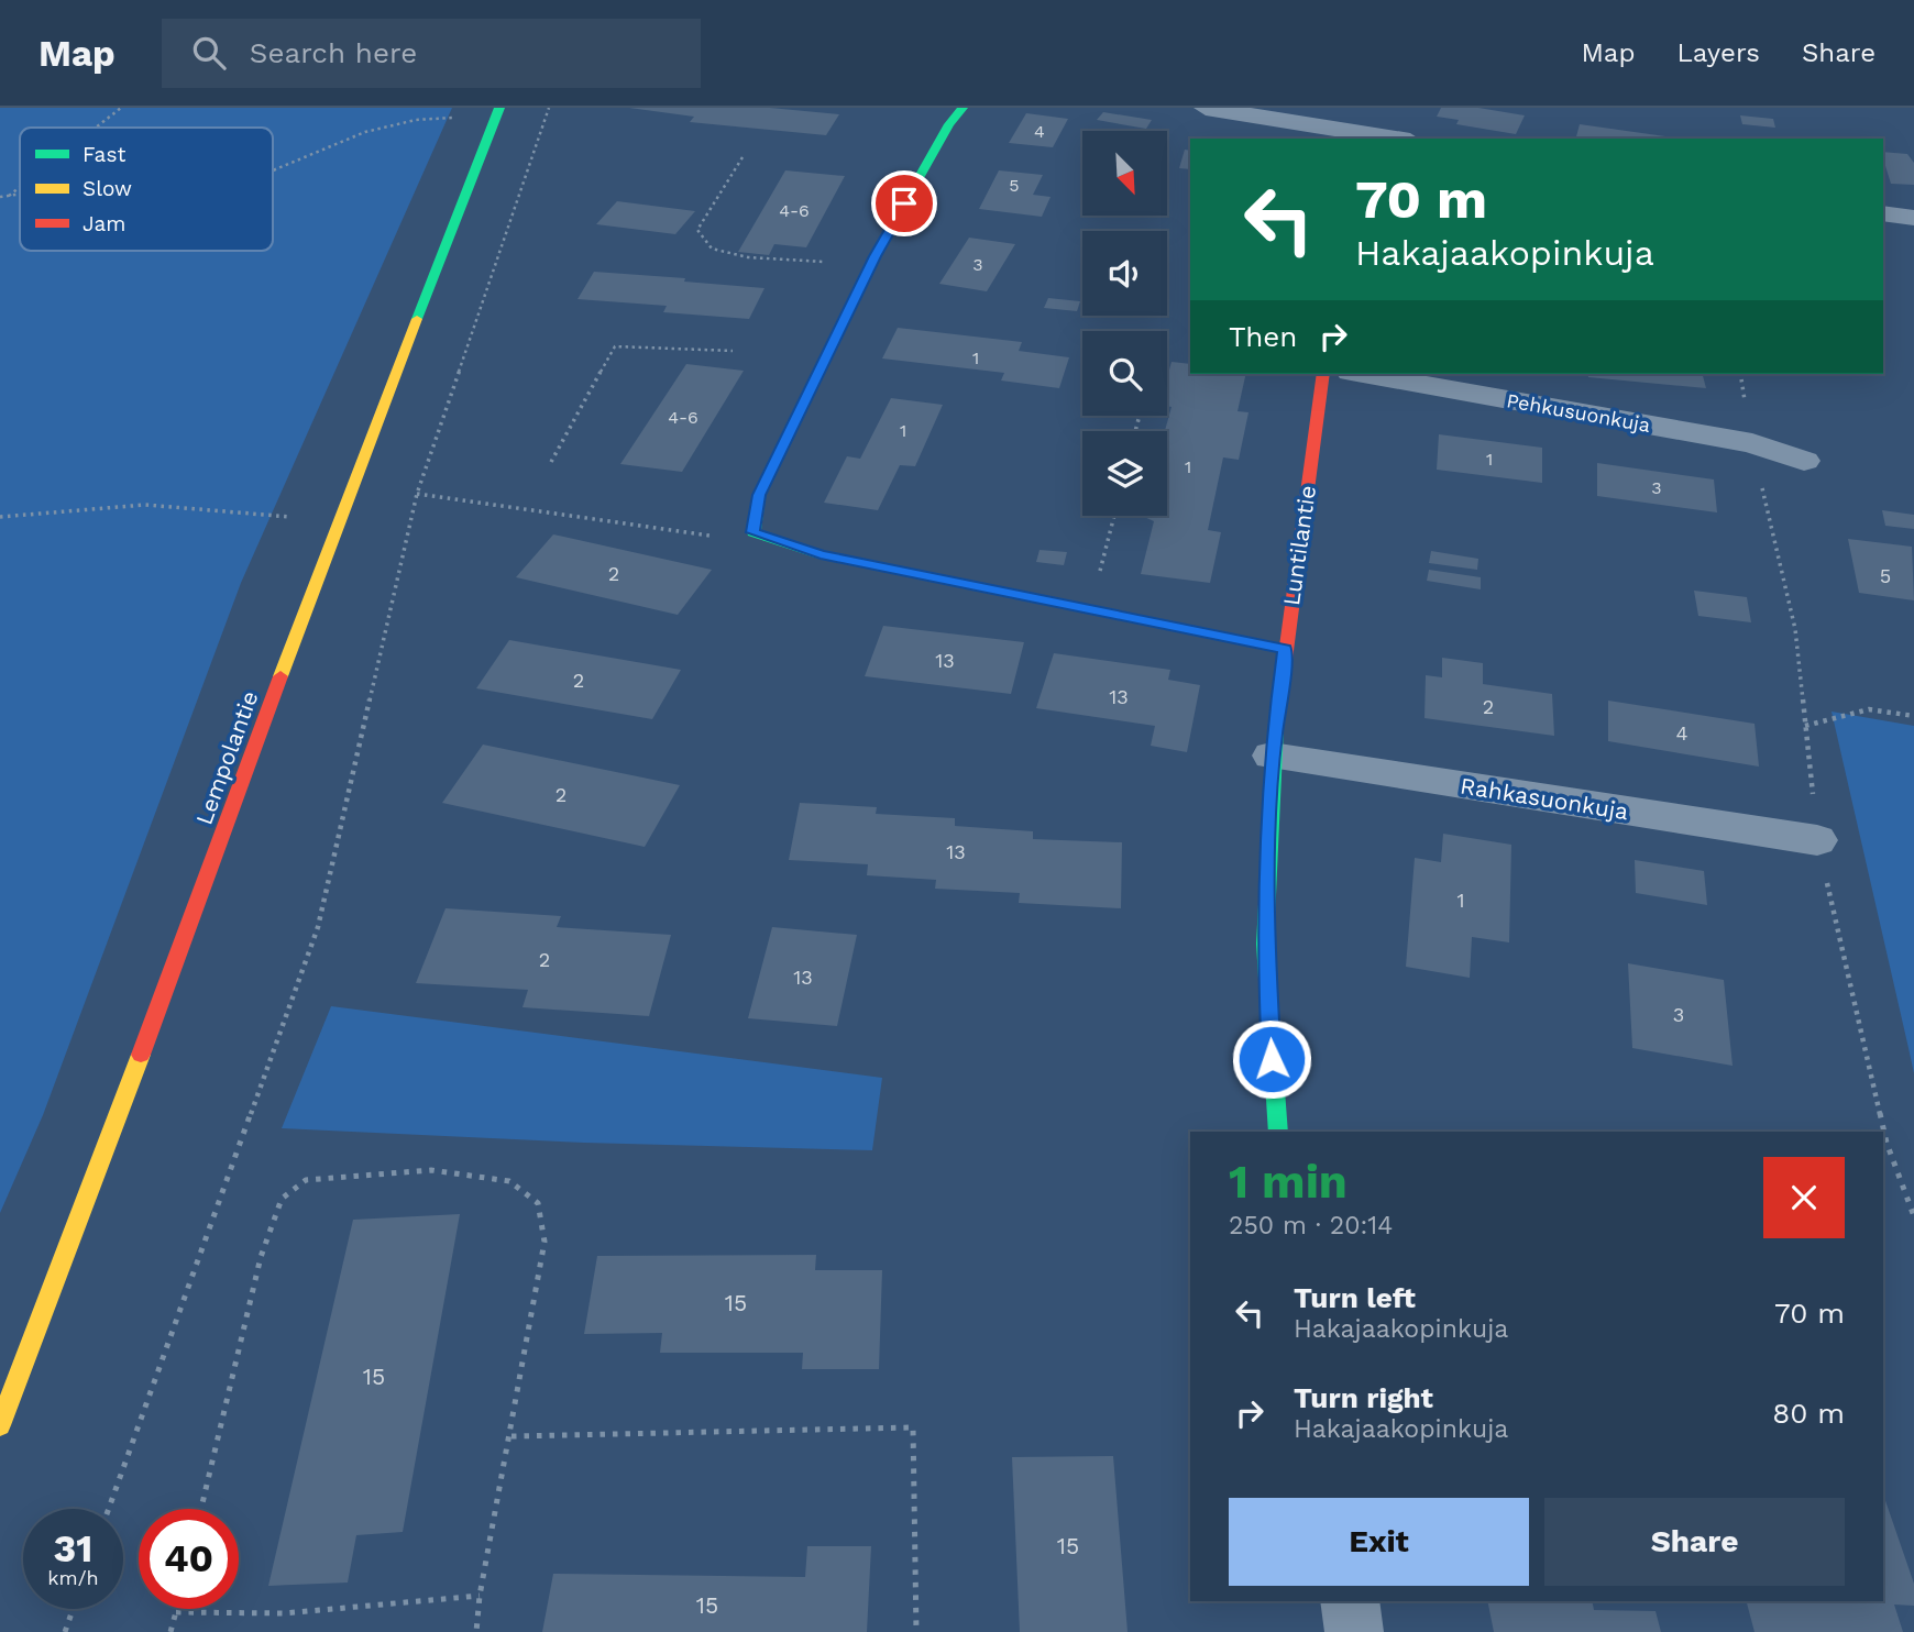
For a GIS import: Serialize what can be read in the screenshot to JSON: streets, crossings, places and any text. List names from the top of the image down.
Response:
{
  "streets": {
    "street": [
      "Pehkusuonkuja",
      "Luntilantie",
      "Lempolantie",
      "Rahkasuonkuja"
    ]
  },
  "crossings": [
    ["Luntilantie", "Rahkasuonkuja"]
  ],
  "house_numbers": [
    "4",
    "5",
    "4-6",
    "3",
    "1",
    "4-6",
    "1",
    "1",
    "1",
    "3",
    "2",
    "5",
    "13",
    "2",
    "13",
    "2",
    "4",
    "2",
    "13",
    "1",
    "2",
    "13",
    "3",
    "15",
    "15",
    "15",
    "15"
  ],
  "legend": ["Fast", "Slow", "Jam"],
  "north": "bottom right",
  "page": {
    "header": "Map",
    "search": "Search here",
    "nav": ["Map", "Layers", "Share"],
    "turn": ["70 m", "Hakajaakopinkuja"],
    "then": "Then",
    "heading": ["1 min", "250 m · 20:14"],
    "list": [
      {
        "name": "Turn left",
        "note": "Hakajaakopinkuja",
        "value": "70 m"
      },
      {
        "name": "Turn right",
        "note": "Hakajaakopinkuja",
        "value": "80 m"
      }
    ],
    "buttons": ["Exit", "Share"],
    "speed": "31 km/h",
    "limit": "40"
  }
}
